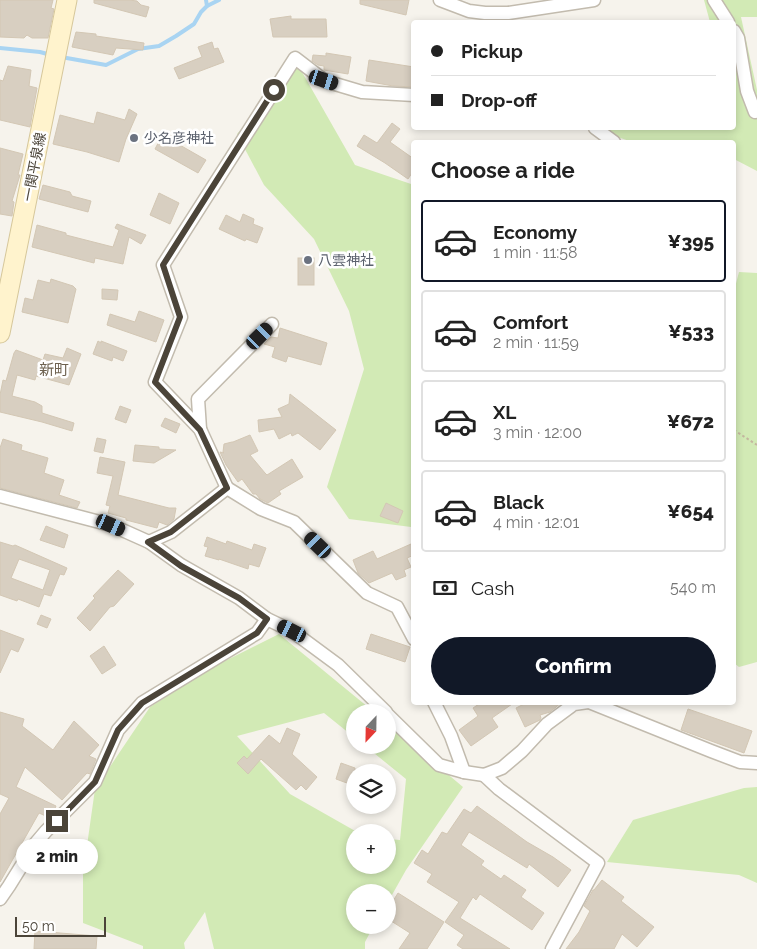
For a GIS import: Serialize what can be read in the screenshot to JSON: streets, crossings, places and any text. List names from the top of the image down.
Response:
{
  "streets": {
    "main road": ["一関平泉線"]
  },
  "districts": ["新町"],
  "places": ["少名彦神社", "八雲神社"],
  "scale_bar": "50 m",
  "north": "bottom",
  "page": {
    "banner": ["Pickup", "Drop-off"],
    "heading": "Choose a ride",
    "list": [
      {
        "name": "Economy",
        "note": "1 min · 11:58",
        "value": "¥395"
      },
      {
        "name": "Comfort",
        "note": "2 min · 11:59",
        "value": "¥533"
      },
      {
        "name": "XL",
        "note": "3 min · 12:00",
        "value": "¥672"
      },
      {
        "name": "Black",
        "note": "4 min · 12:01",
        "value": "¥654"
      }
    ],
    "pay": ["Cash", "540 m"],
    "buttons": "Confirm",
    "map_buttons": ["+", "−"],
    "bubble": "2 min",
    "scale": "50 m"
  }
}
